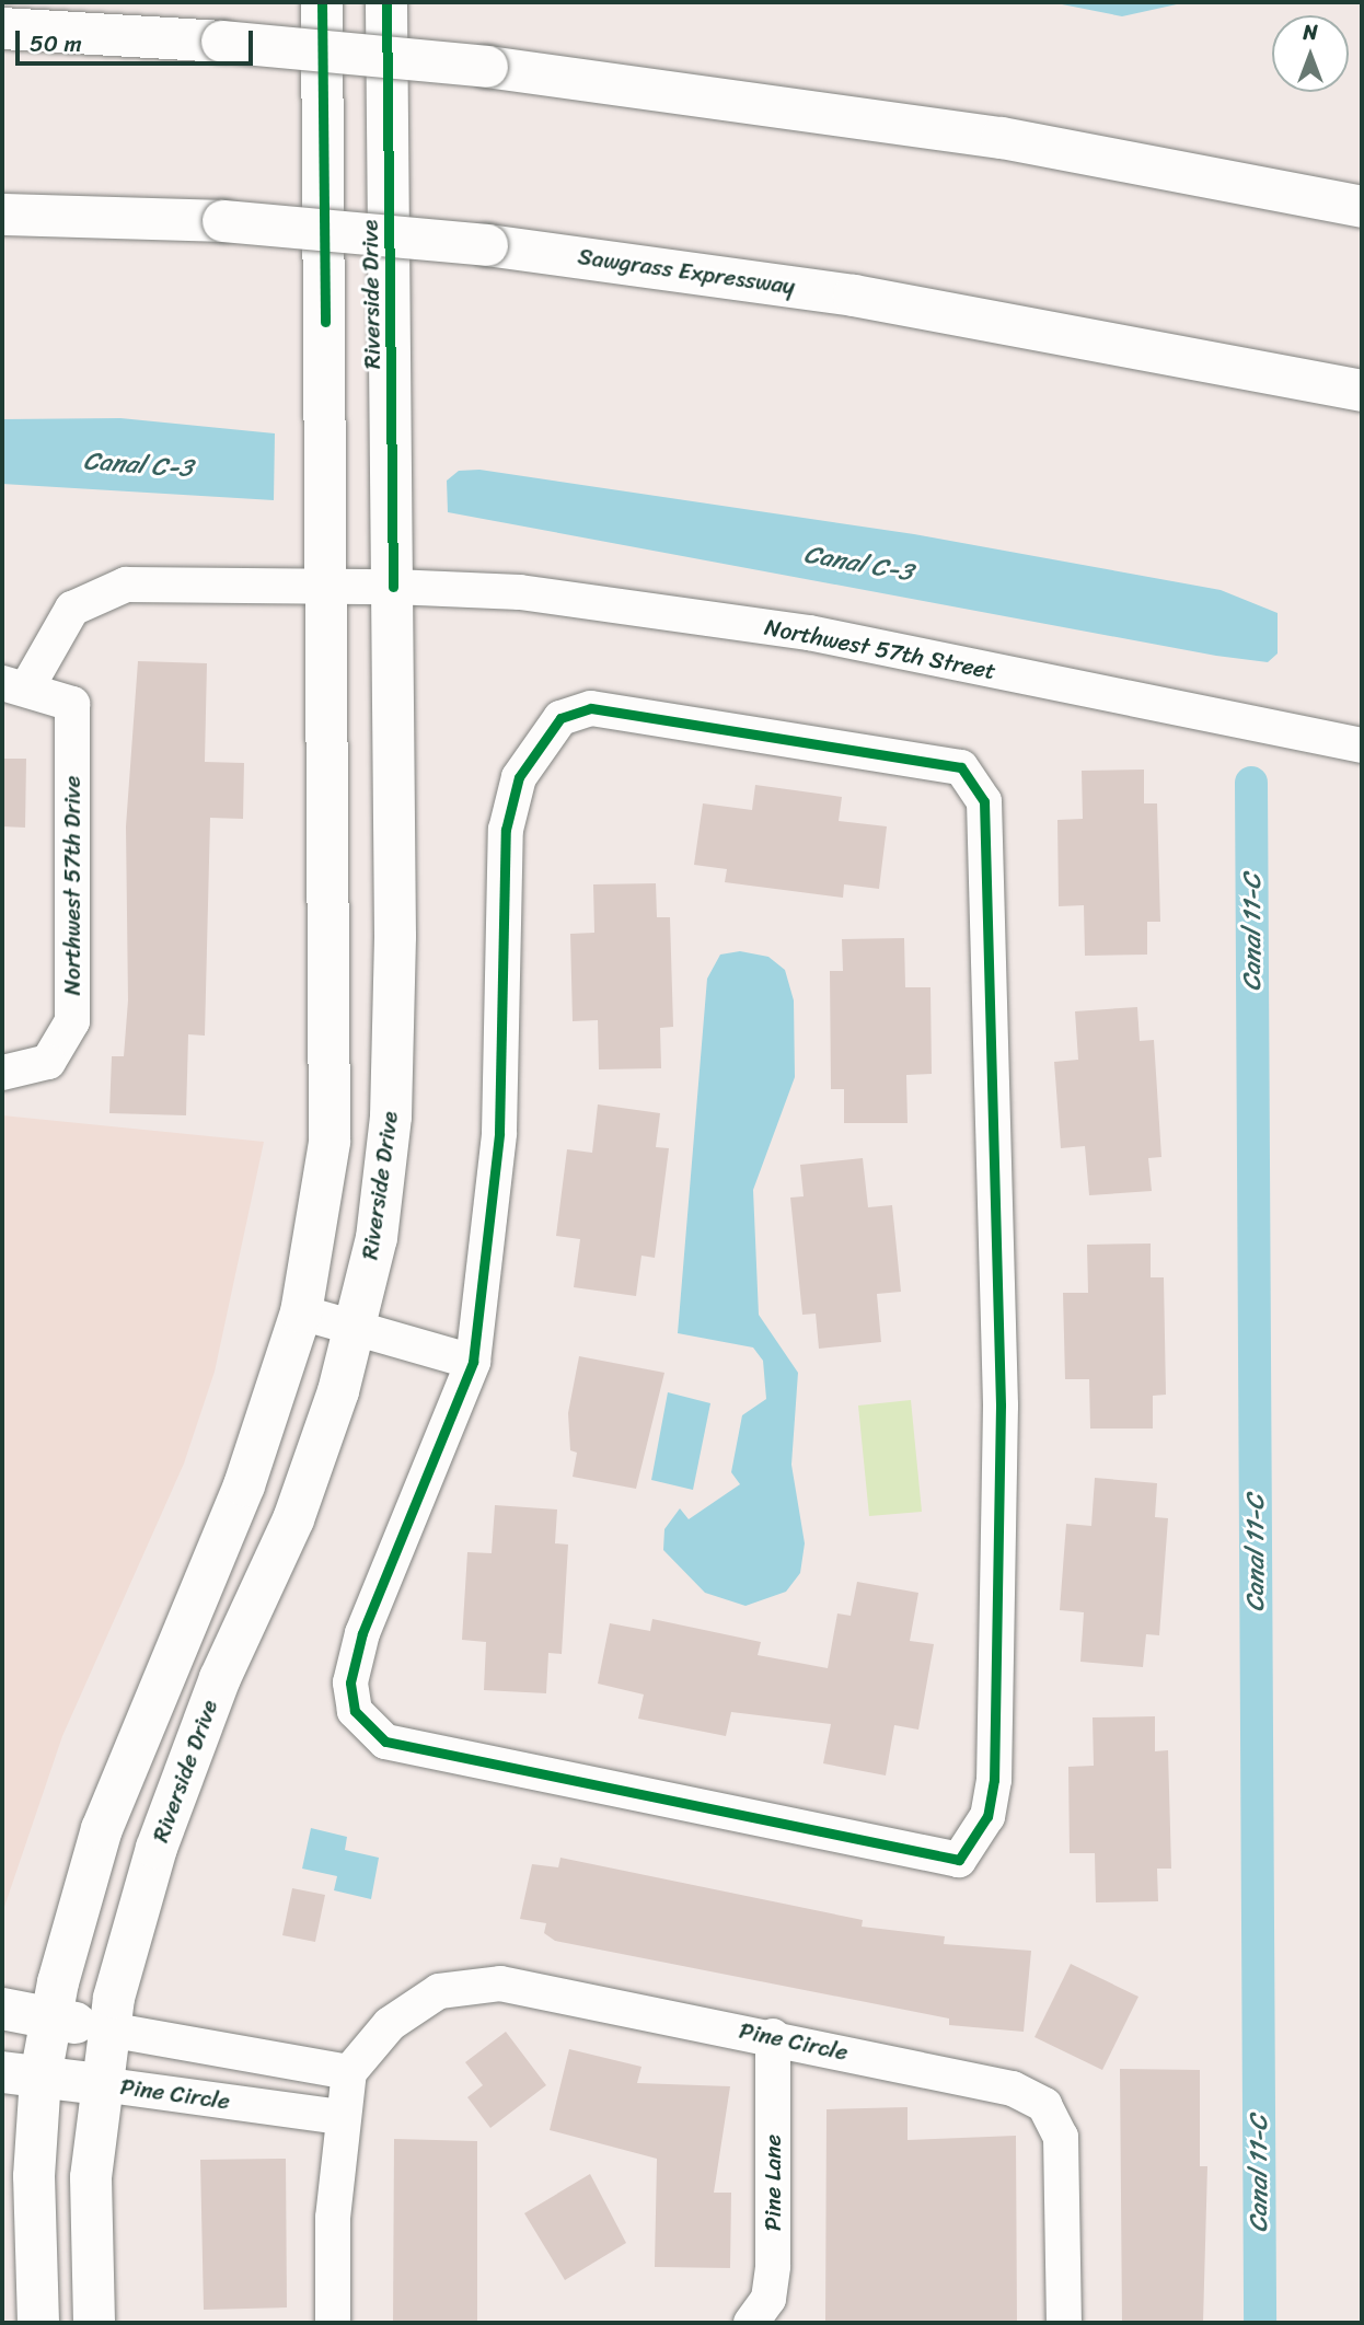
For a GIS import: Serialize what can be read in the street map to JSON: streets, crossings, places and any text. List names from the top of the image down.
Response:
{
  "streets": {
    "main road": ["Sawgrass Expressway", "Riverside Drive"],
    "street": [
      "Northwest 57th Street",
      "Northwest 57th Drive",
      "Pine Circle",
      "Pine Lane"
    ]
  },
  "crossings": [
    ["Riverside Drive", "Northwest 57th Street"],
    ["Riverside Drive", "Northwest 57th Drive"],
    ["Riverside Drive", "Pine Circle"],
    ["Northwest 57th Street", "Northwest 57th Drive"],
    ["Pine Circle", "Pine Lane"]
  ],
  "water": ["Canal C-3", "Canal 11-C"],
  "scale_bar": "50 m",
  "north": "top"
}
